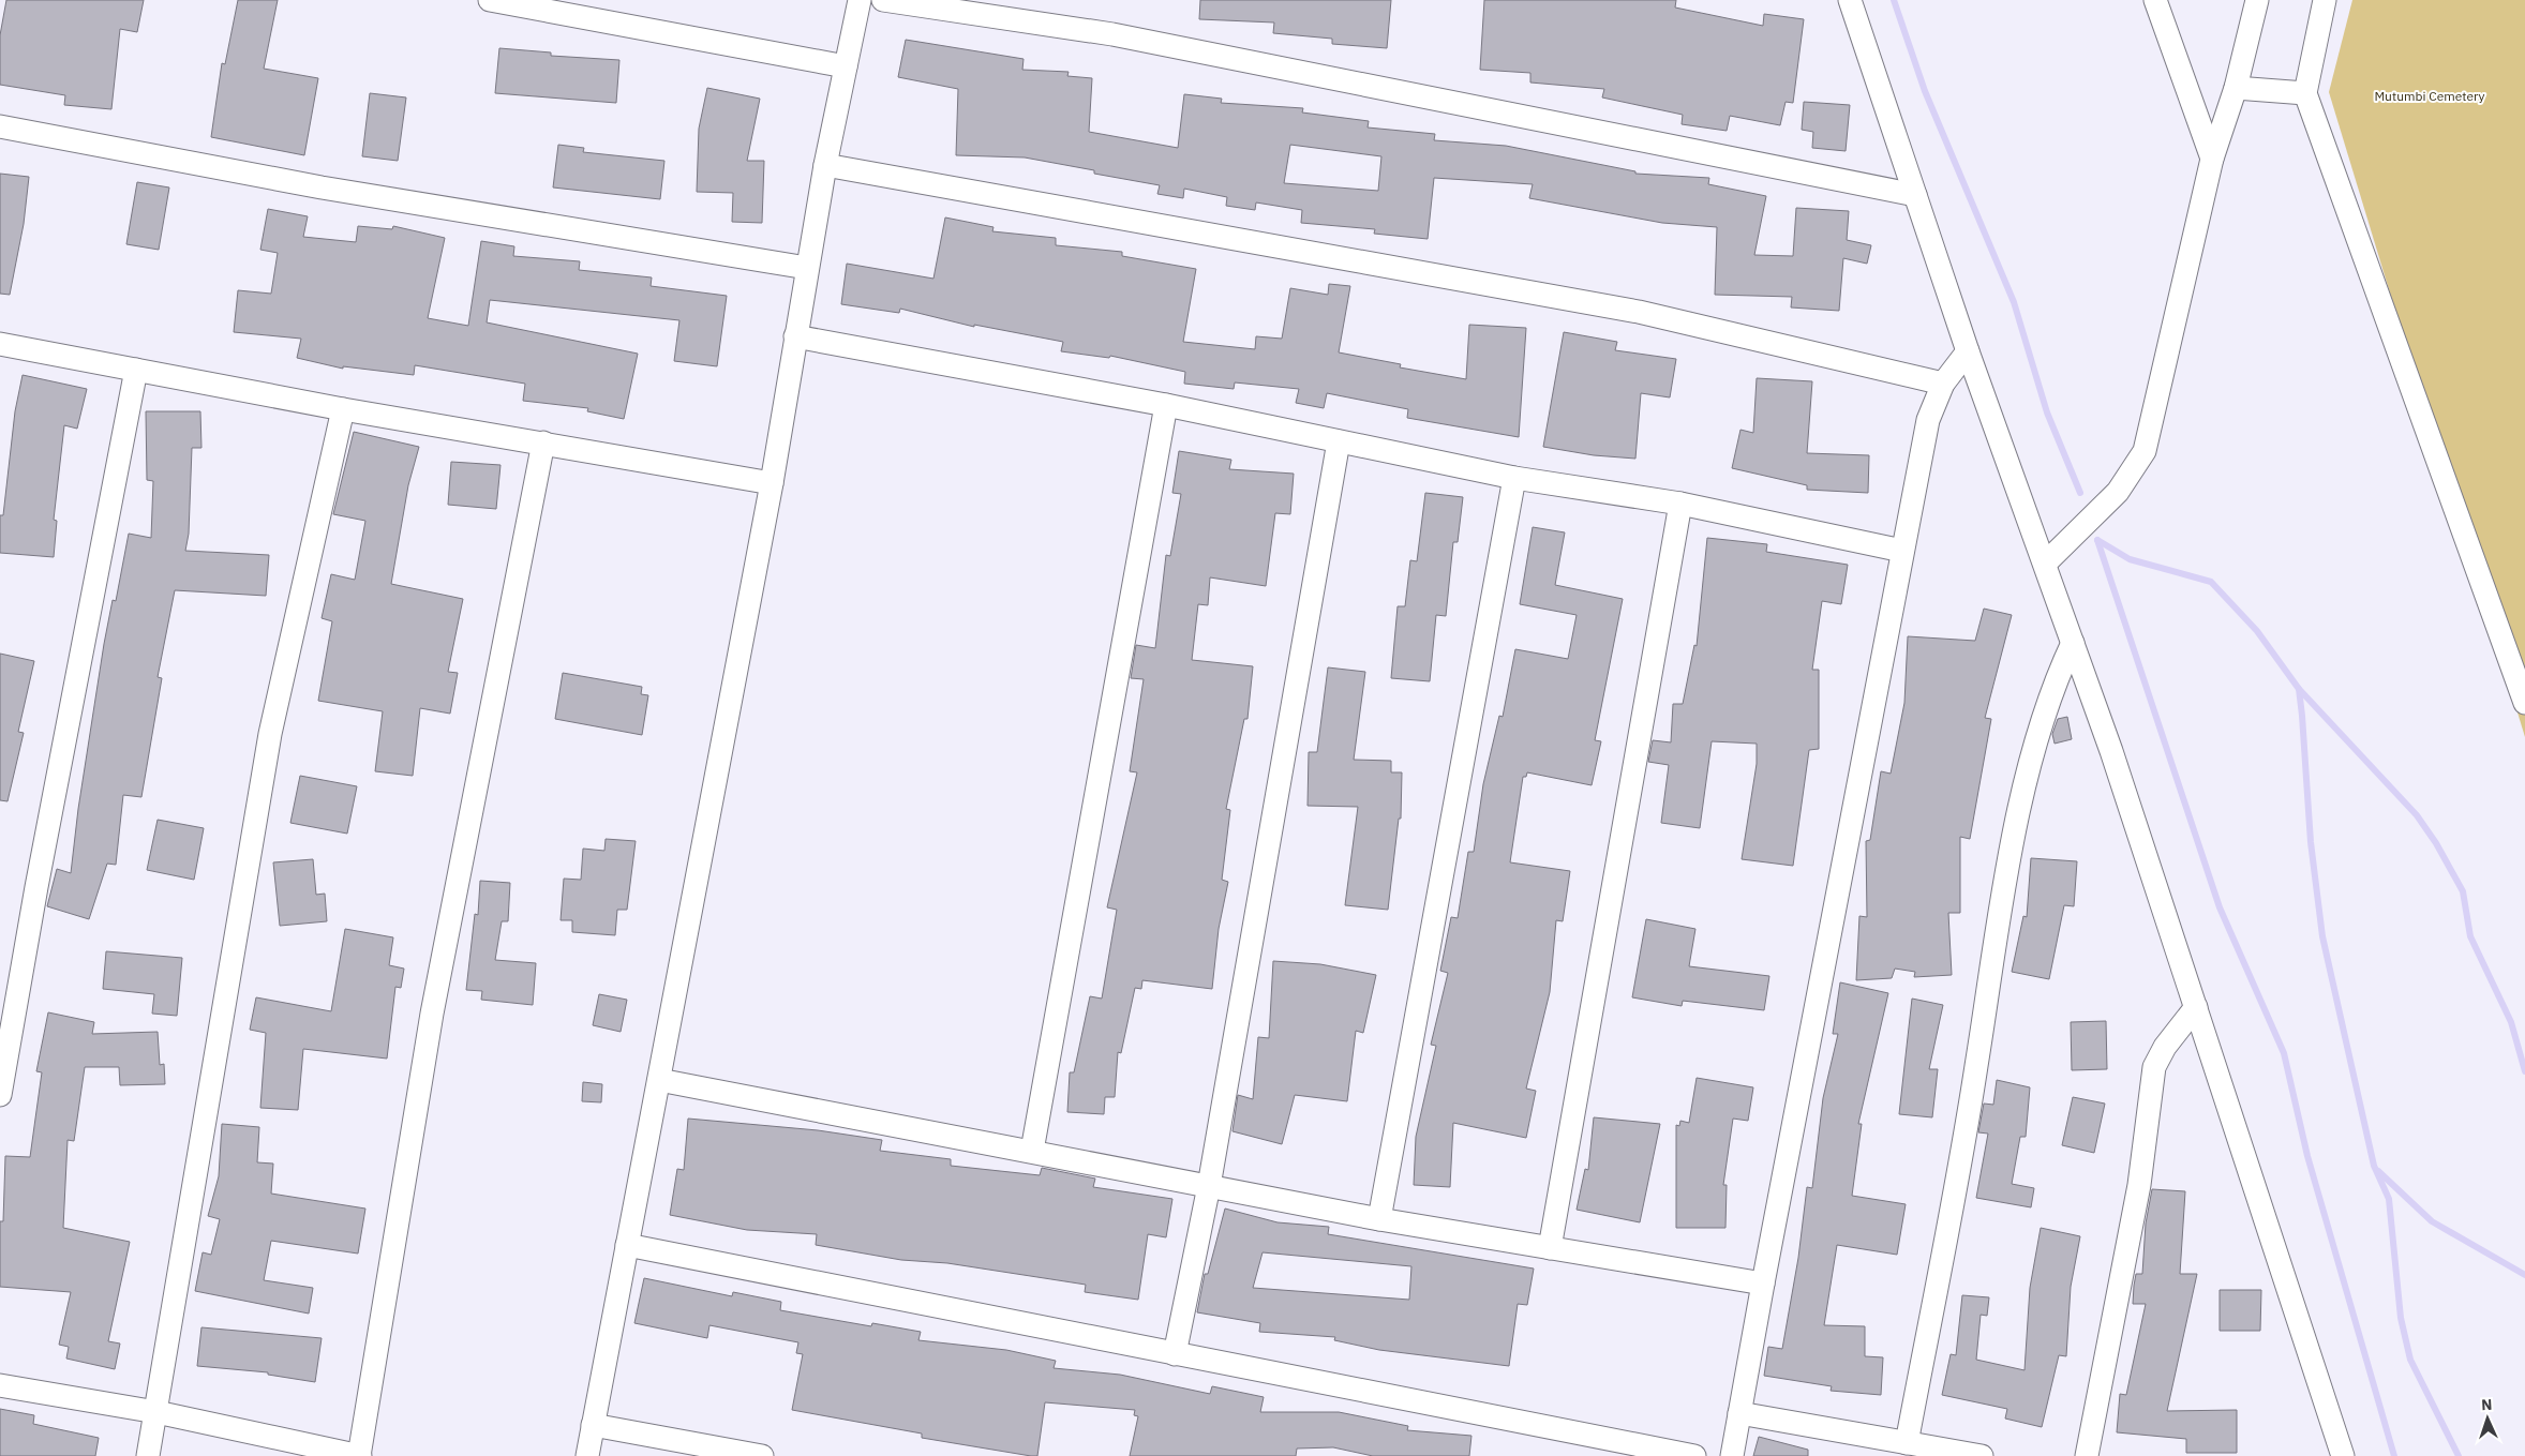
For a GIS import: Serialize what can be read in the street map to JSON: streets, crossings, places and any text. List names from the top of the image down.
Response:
{
  "parks": ["Mutumbi Cemetery"],
  "north": "top"
}
